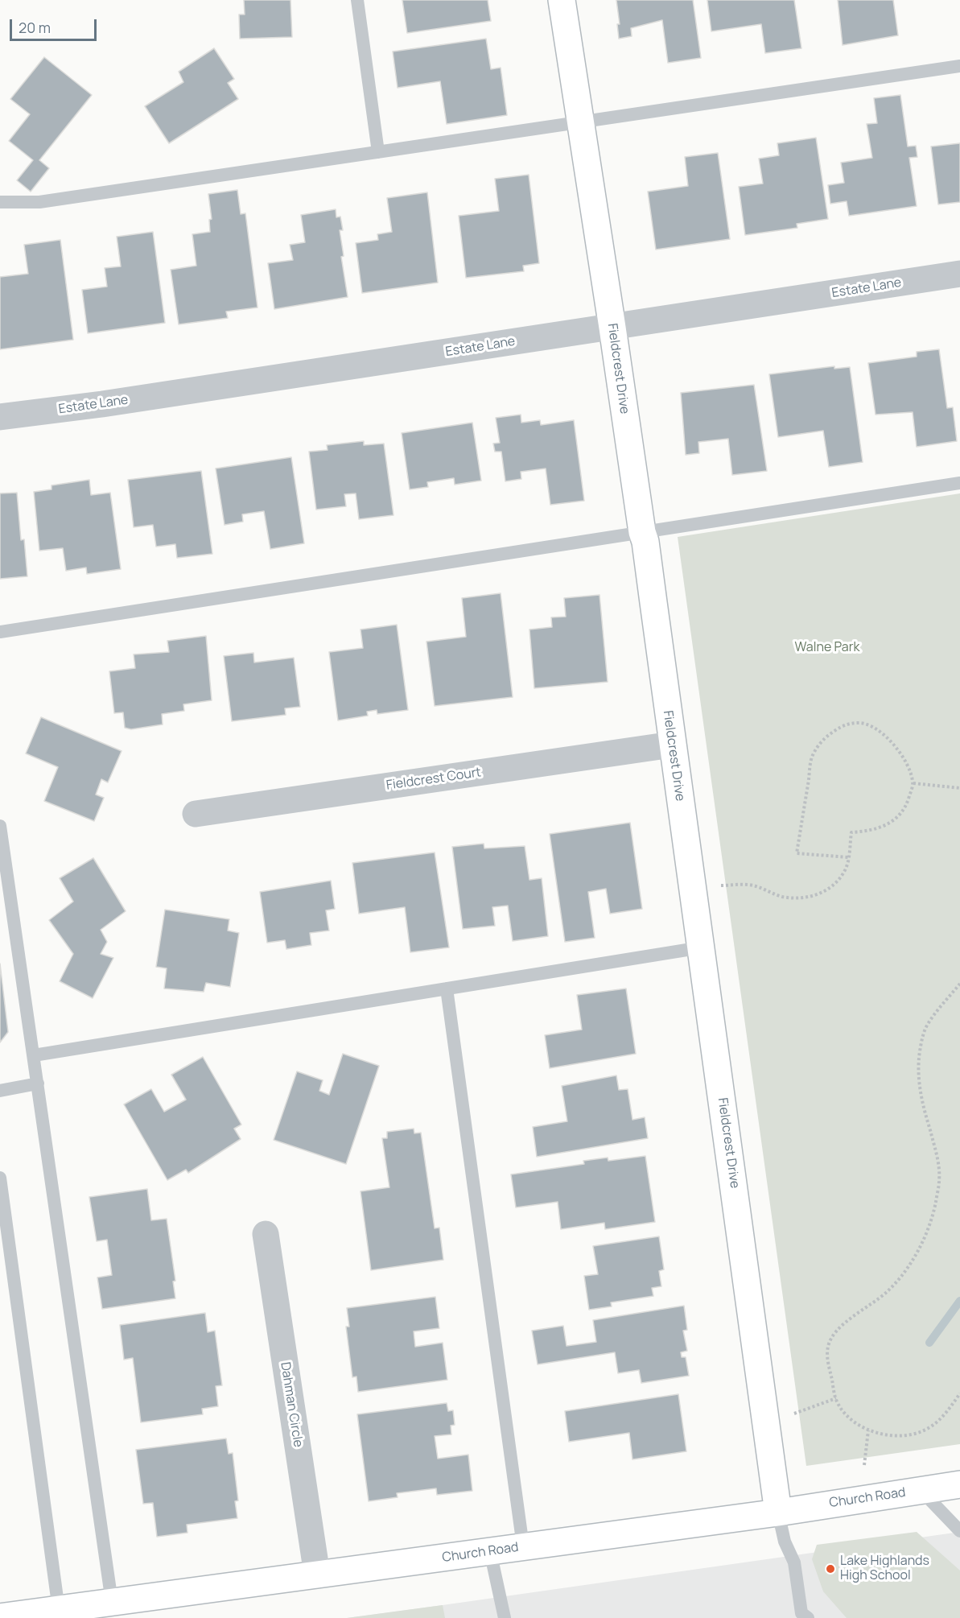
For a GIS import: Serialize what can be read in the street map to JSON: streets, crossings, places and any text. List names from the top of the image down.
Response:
{
  "streets": {
    "street": [
      "Estate Lane",
      "Fieldcrest Drive",
      "Fieldcrest Court",
      "Dahman Circle",
      "Church Road"
    ]
  },
  "crossings": [
    ["Estate Lane", "Fieldcrest Drive"],
    ["Fieldcrest Drive", "Fieldcrest Court"],
    ["Fieldcrest Drive", "Church Road"],
    ["Dahman Circle", "Church Road"]
  ],
  "parks": ["Walne Park"],
  "places": ["Lake Highlands High School"],
  "scale_bar": "20 m"
}
